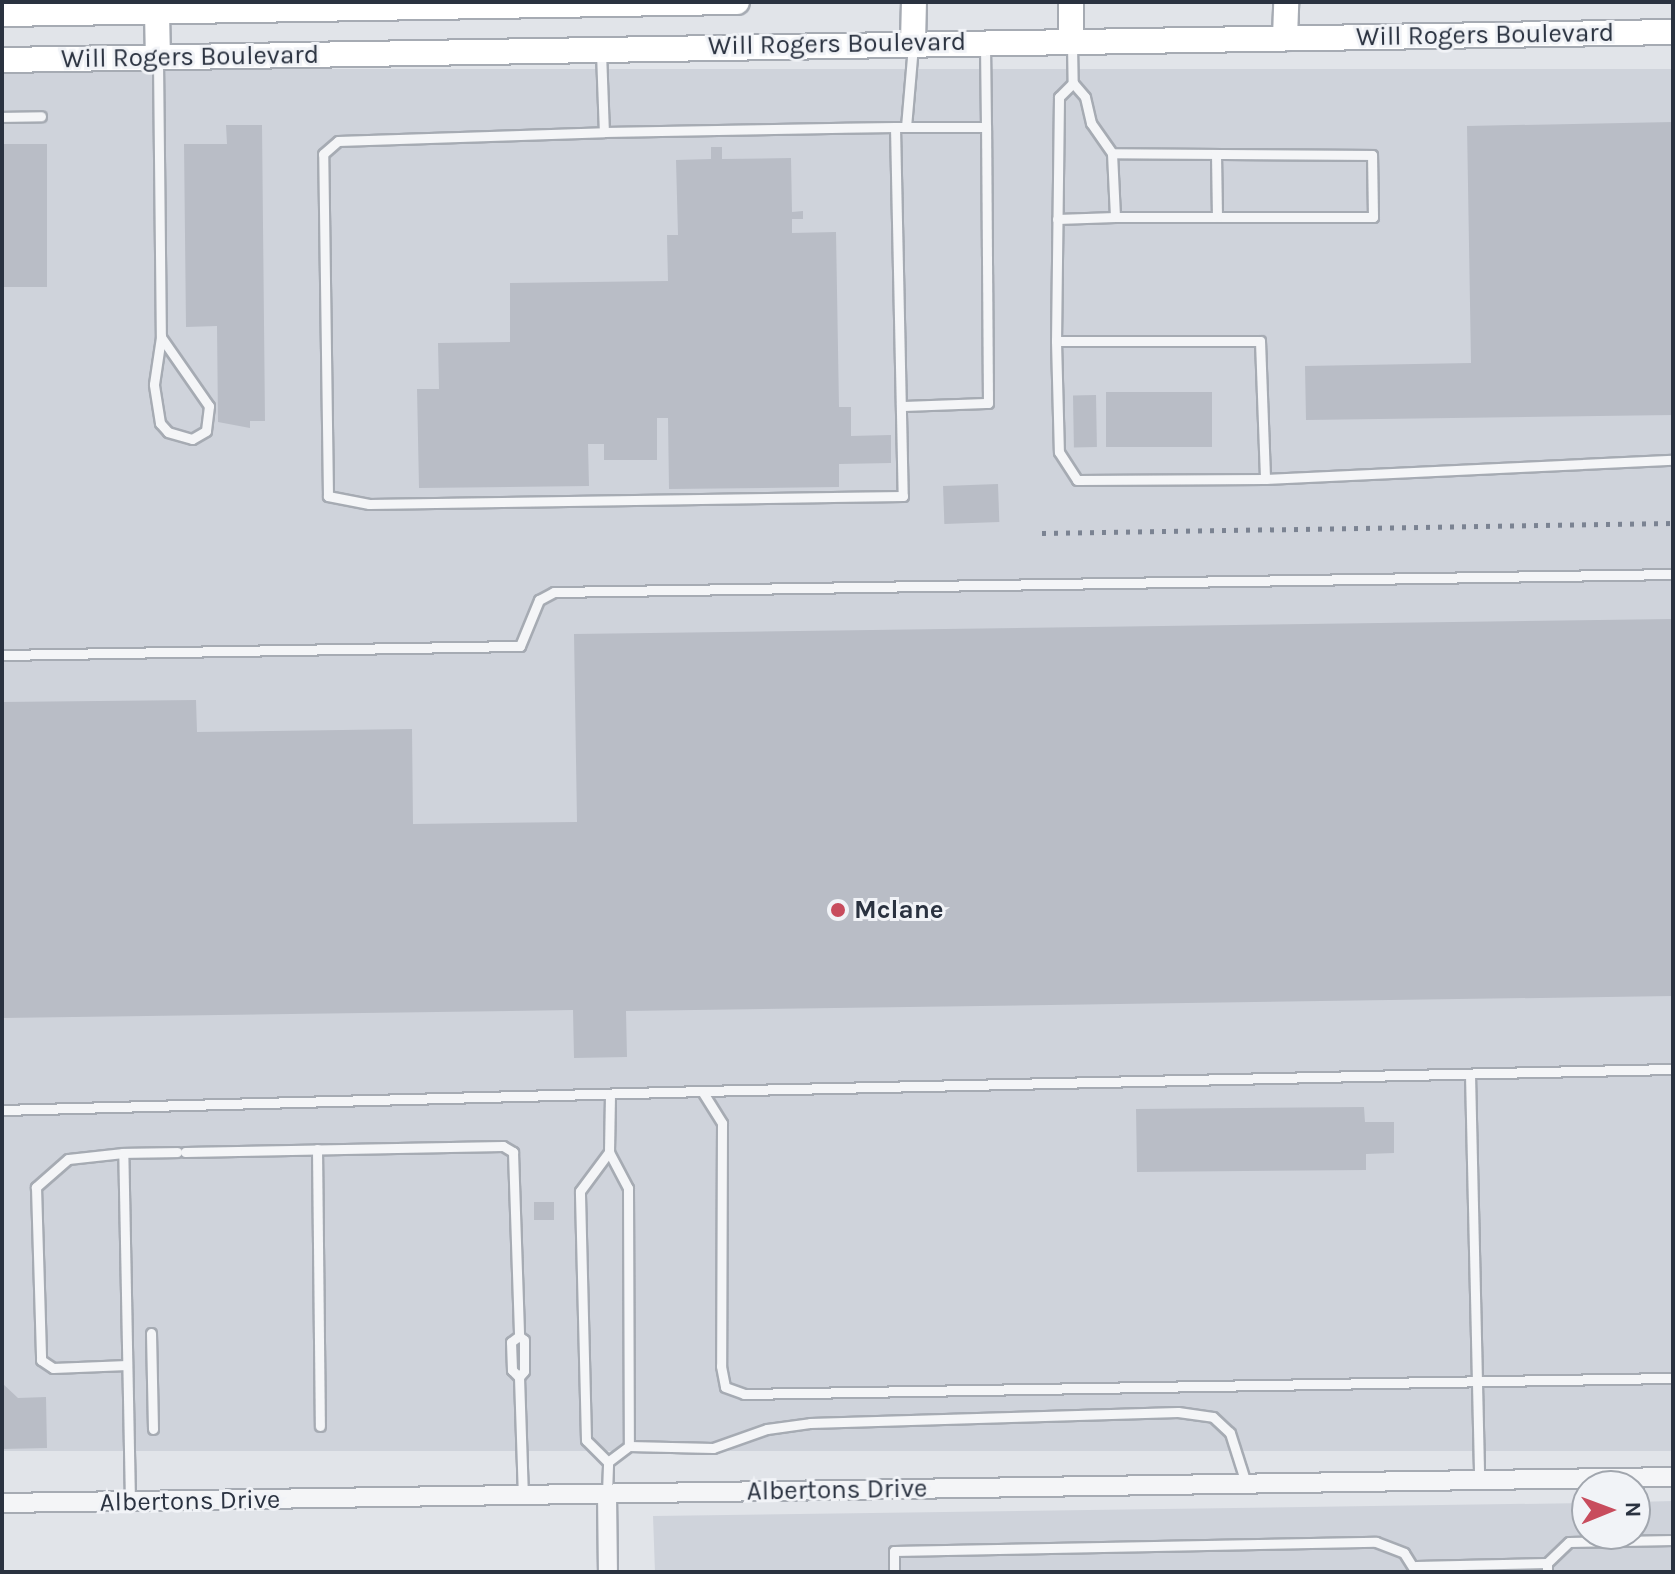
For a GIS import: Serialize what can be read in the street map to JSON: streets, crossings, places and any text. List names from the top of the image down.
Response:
{
  "streets": {
    "main road": ["Will Rogers Boulevard"],
    "street": ["Albertons Drive"]
  },
  "places": ["Mclane"],
  "north": "right"
}
